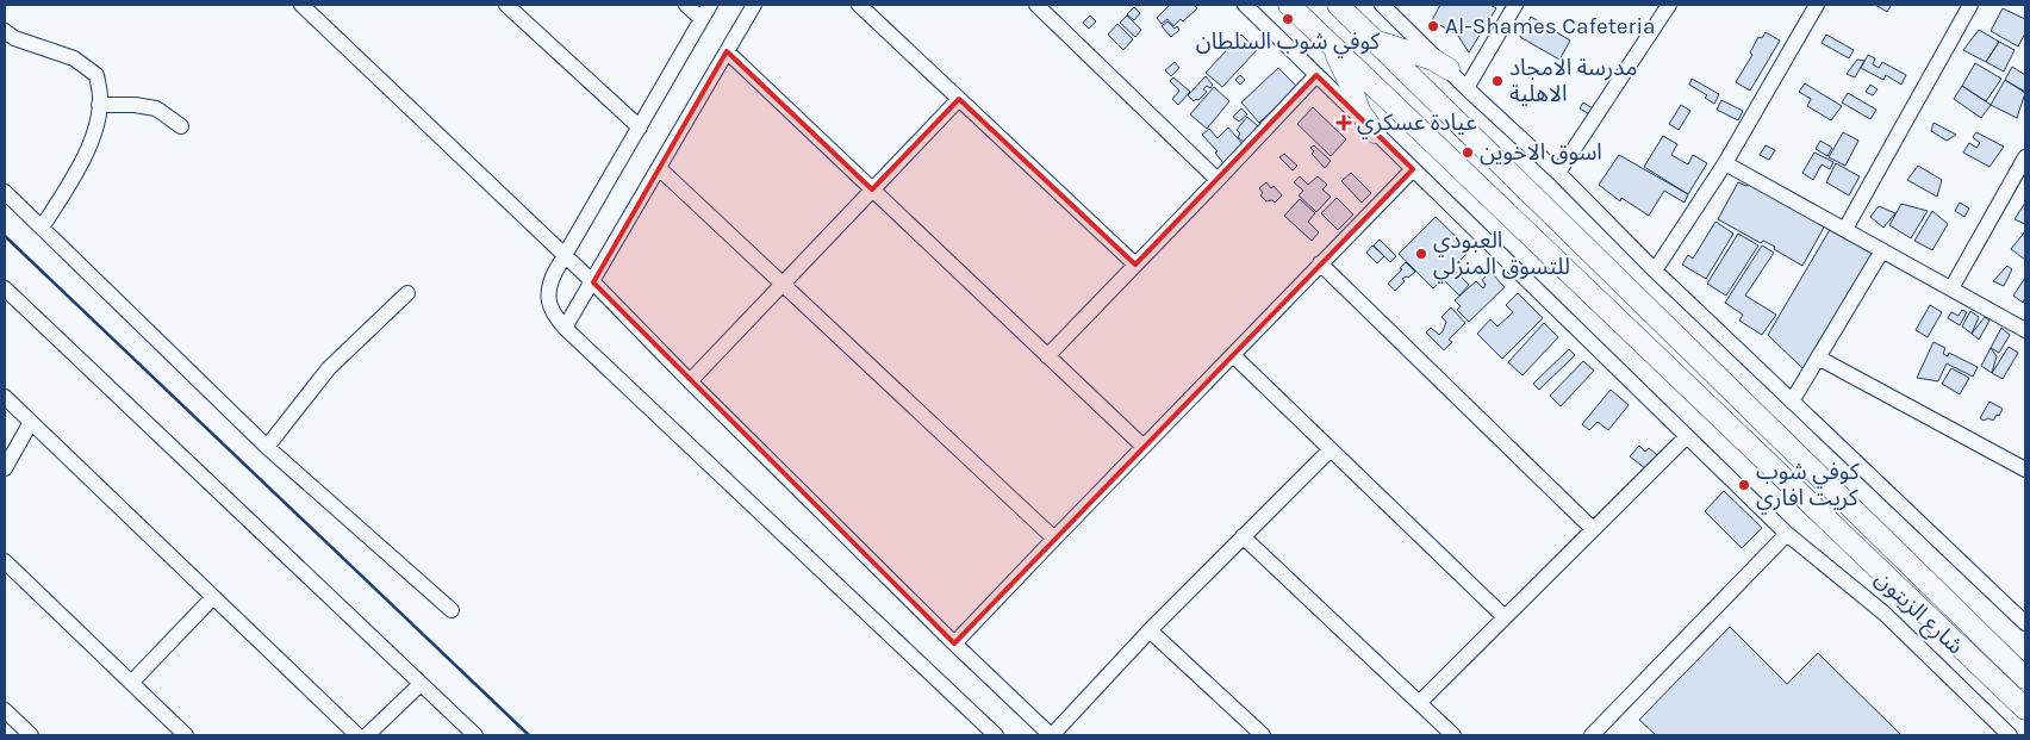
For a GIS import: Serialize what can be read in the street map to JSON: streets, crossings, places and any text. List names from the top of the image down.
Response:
{
  "streets": {
    "street": ["شارع الزيتون"]
  },
  "places": {
    "other": [
      "كوفي شوب السلطان",
      "Al-Shames Cafeteria",
      "مدرسة الامجاد الاهلية",
      "اسوق الاخوين",
      "العبودي للتسوق المنزلي",
      "كوفي شوب كريت افاري"
    ],
    "health": ["عيادة عسكري"]
  }
}
